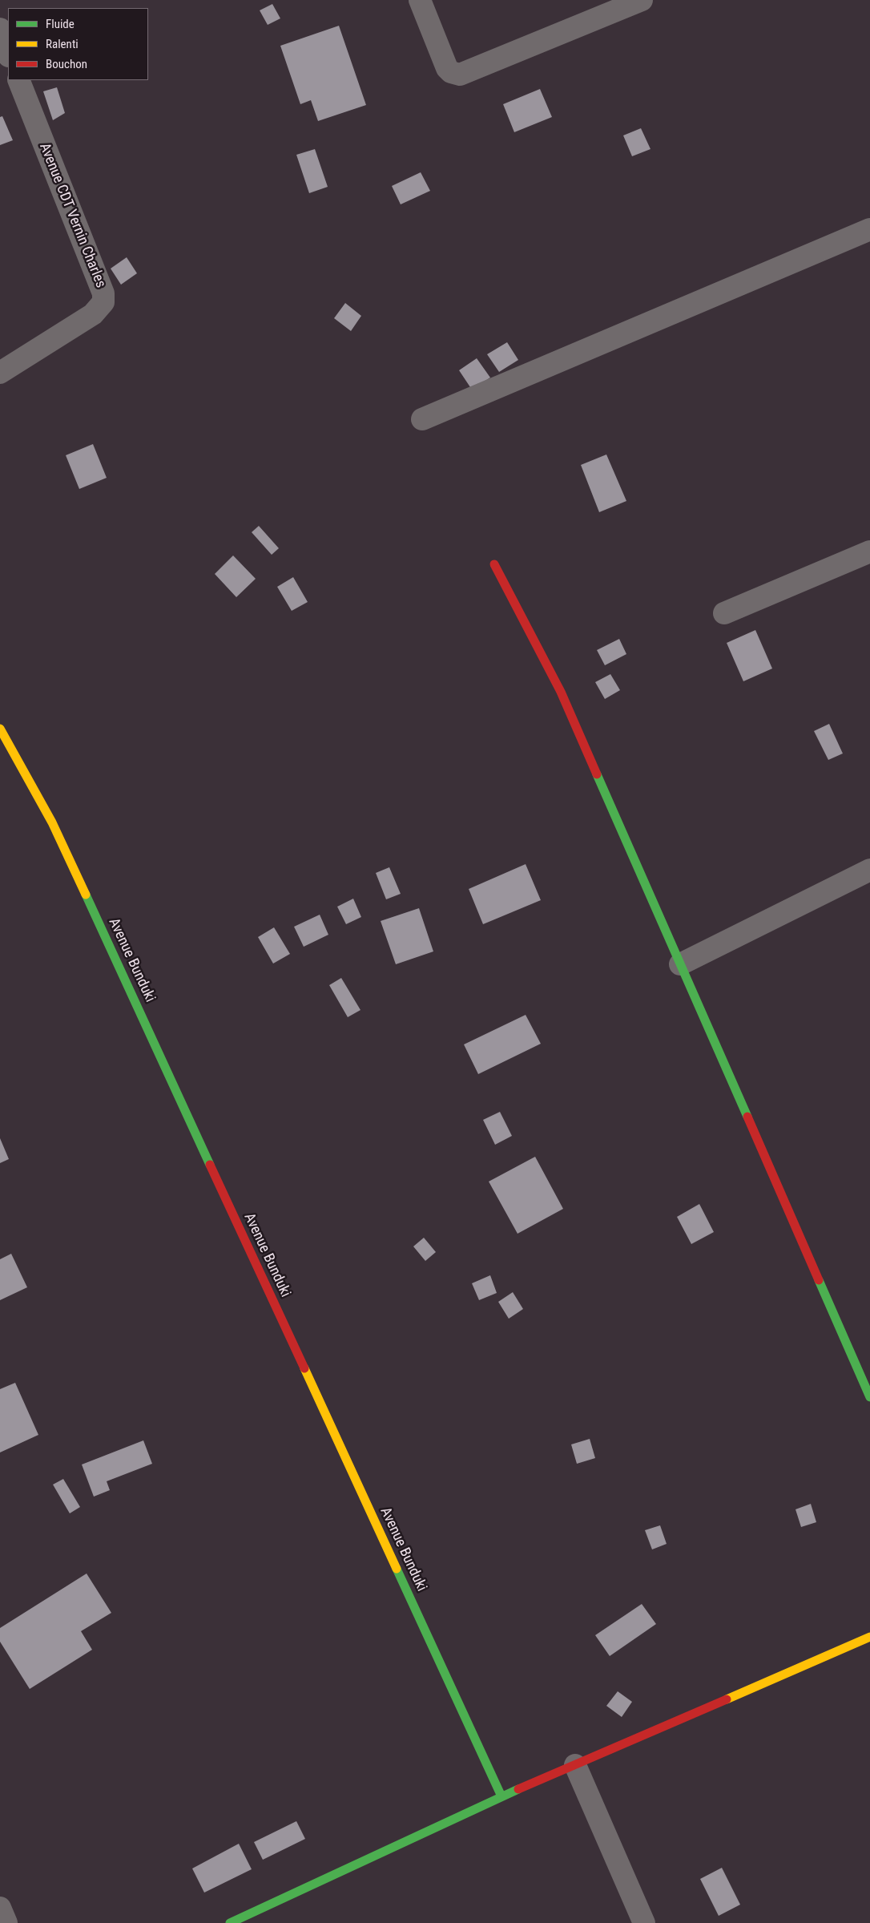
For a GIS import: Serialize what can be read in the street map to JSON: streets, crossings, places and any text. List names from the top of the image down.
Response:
{
  "streets": {
    "street": ["Avenue CDT Vernin Charles", "Avenue Bunduki"]
  },
  "legend": ["Fluide", "Ralenti", "Bouchon"]
}
